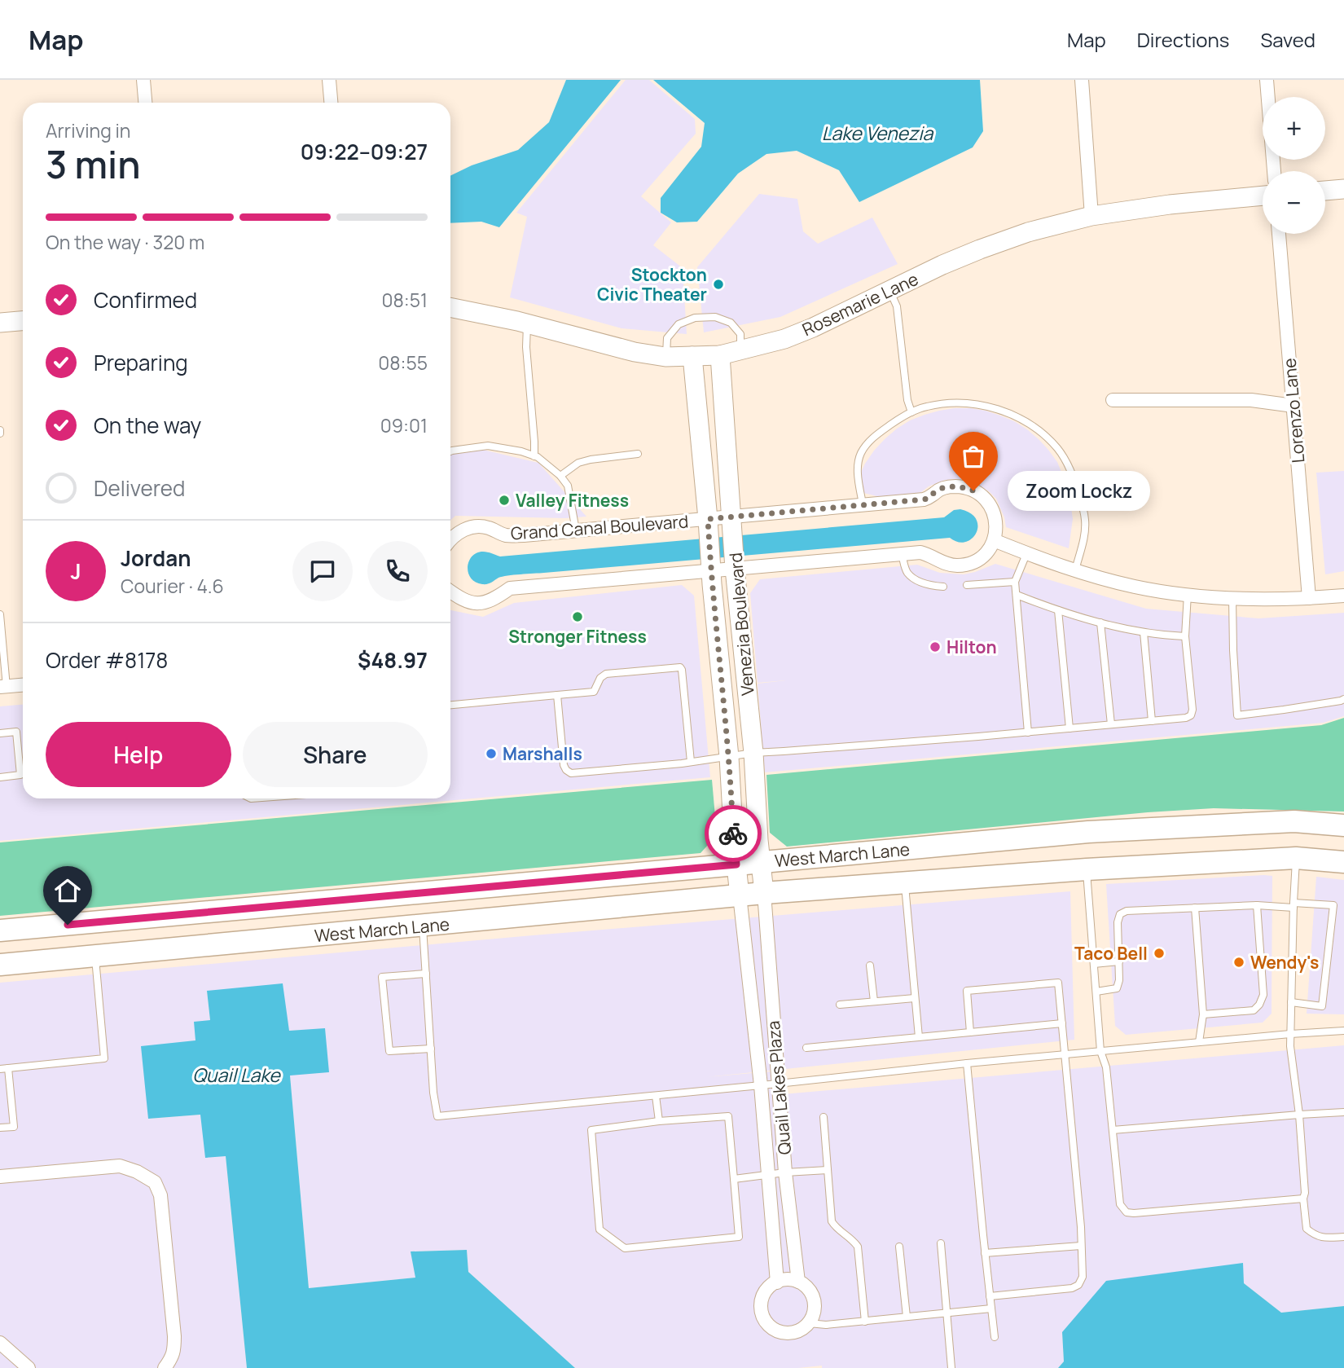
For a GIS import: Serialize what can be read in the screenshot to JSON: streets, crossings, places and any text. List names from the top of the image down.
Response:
{
  "streets": {
    "main road": ["West March Lane"],
    "street": [
      "Rosemarie Lane",
      "Lorenzo Lane",
      "Grand Canal Boulevard",
      "Venezia Boulevard",
      "Quail Lakes Plaza"
    ]
  },
  "crossings": [
    ["Rosemarie Lane", "Venezia Boulevard"],
    ["Grand Canal Boulevard", "Venezia Boulevard"],
    ["Venezia Boulevard", "West March Lane"],
    ["Venezia Boulevard", "Quail Lakes Plaza"],
    ["West March Lane", "Quail Lakes Plaza"]
  ],
  "water": ["Lake Venezia", "Quail Lake"],
  "places": [
    "Stockton Civic Theater",
    "Zoom Lockz",
    "Valley Fitness",
    "Stronger Fitness",
    "Hilton",
    "Marshalls",
    "Taco Bell",
    "Wendy's"
  ],
  "page": {
    "header": "Map",
    "nav": ["Map", "Directions", "Saved"],
    "map_buttons": ["+", "−"],
    "heading": ["3 min", "Arriving in", "09:22–09:27"],
    "panel": [
      "Jordan",
      "Courier · 4.6",
      "Order #8178",
      "$48.97"
    ],
    "bar": "On the way · 320 m",
    "list": [
      ["Confirmed", "08:51"],
      ["Preparing", "08:55"],
      ["On the way", "09:01"],
      "Delivered"
    ],
    "bubble": "Zoom Lockz",
    "round": "J",
    "buttons": ["Help", "Share"]
  }
}
